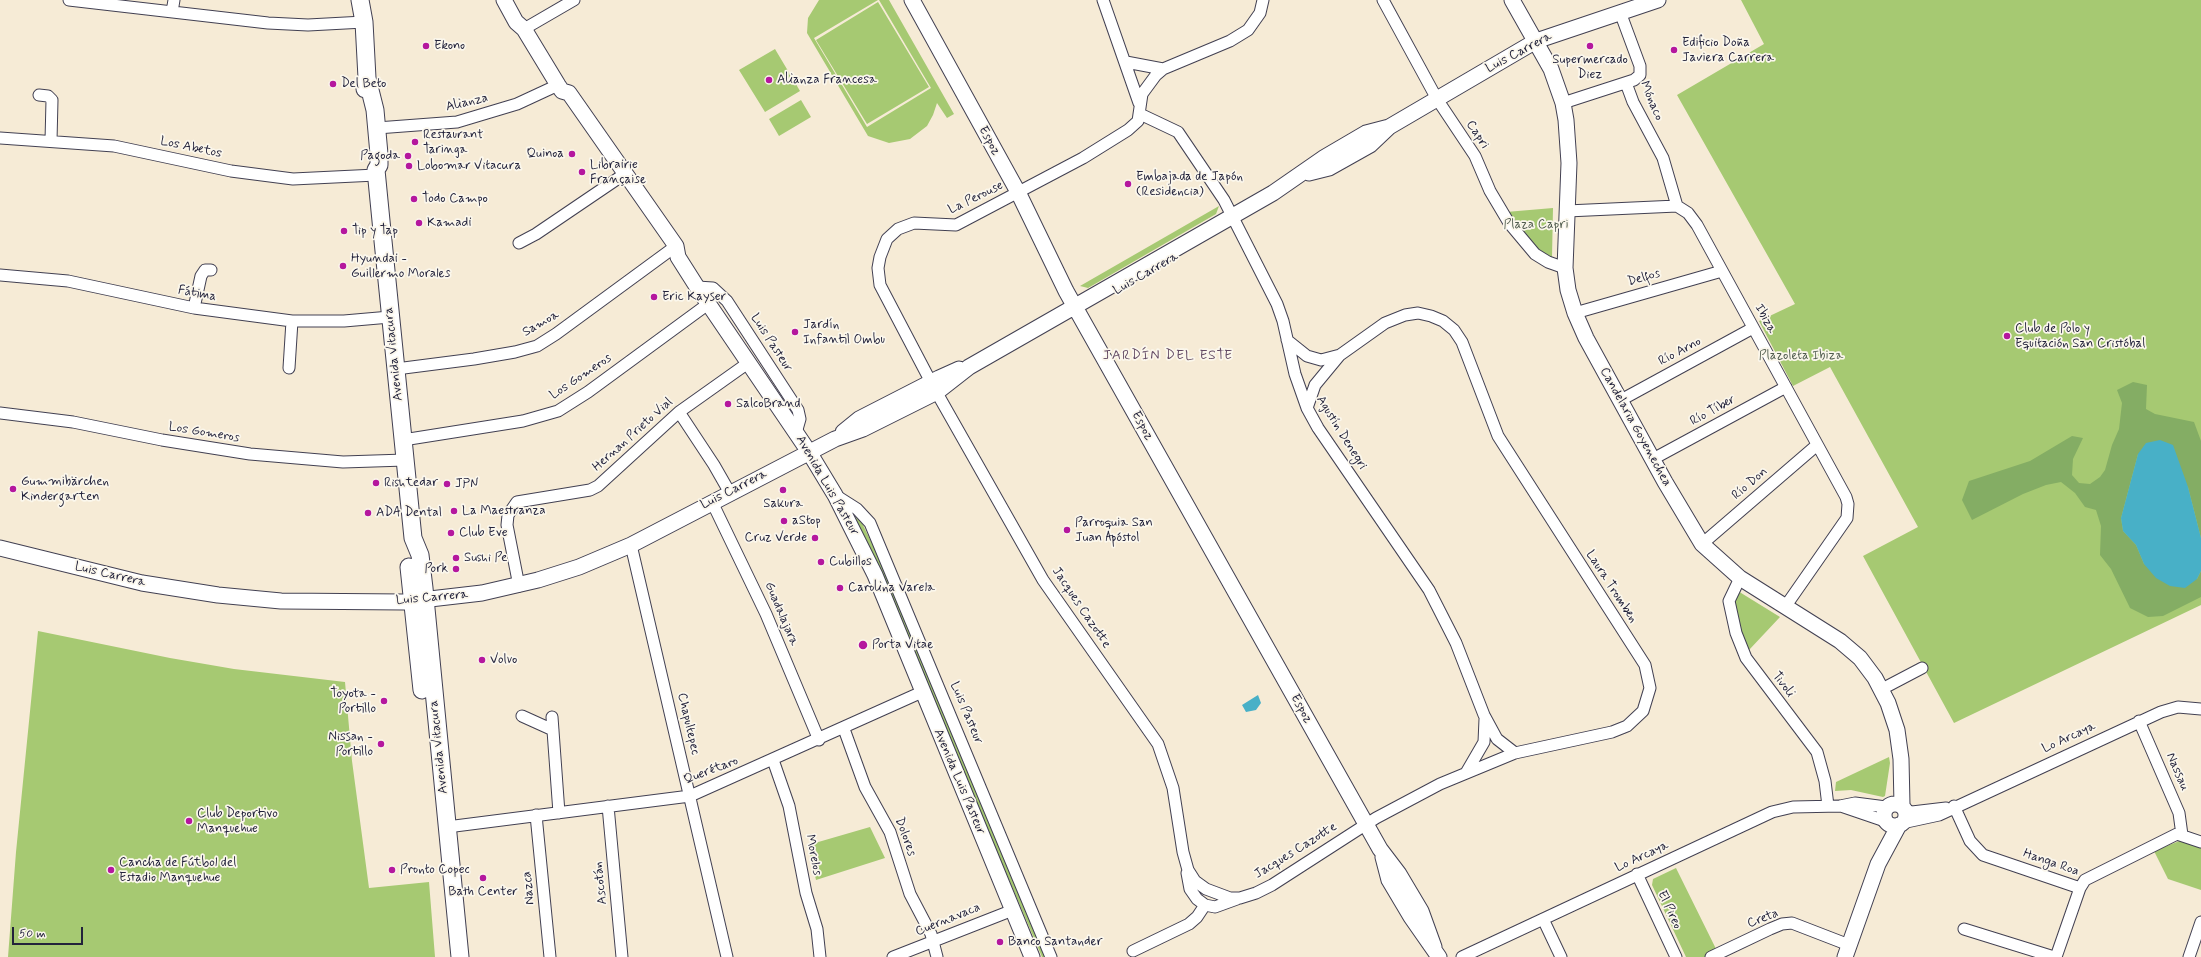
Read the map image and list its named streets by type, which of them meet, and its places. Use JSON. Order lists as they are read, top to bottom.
{
  "streets": {
    "main road": ["Avenida Vitacura"],
    "street": [
      "Luis Carrera",
      "Mónaco",
      "Alianza",
      "Capri",
      "Espoz",
      "Los Abetos",
      "La Perouse",
      "Delfos",
      "Fátima",
      "Ibiza",
      "Samoa",
      "Luis Pasteur",
      "Río Arno",
      "Los Gomeros",
      "Río Tíber",
      "Candelaria Goyenechea",
      "Agustín Denegri",
      "Hernan Prieto Vial",
      "Río Don",
      "Avenida Luis Pasteur",
      "Laura Tromben",
      "Jacques Cazotte",
      "Guadalajara",
      "Tivoli",
      "Chapultepec",
      "Lo Arcaya",
      "Querétaro",
      "Nassau",
      "Dolores",
      "Morelos",
      "Hanga Roa",
      "Ascotán",
      "Nazca",
      "El Pireo",
      "Creta",
      "Cuernavaca"
    ]
  },
  "crossings": [
    ["Luis Carrera", "Mónaco"],
    ["Luis Carrera", "Capri"],
    ["Luis Carrera", "Espoz"],
    ["Luis Carrera", "La Perouse"],
    ["Luis Carrera", "Avenida Vitacura"],
    ["Luis Carrera", "Candelaria Goyenechea"],
    ["Luis Carrera", "Agustín Denegri"],
    ["Luis Carrera", "Hernan Prieto Vial"],
    ["Luis Carrera", "Avenida Luis Pasteur"],
    ["Luis Carrera", "Jacques Cazotte"],
    ["Luis Carrera", "Guadalajara"],
    ["Luis Carrera", "Chapultepec"],
    ["Mónaco", "Ibiza"],
    ["Alianza", "Avenida Vitacura"],
    ["Alianza", "Avenida Luis Pasteur"],
    ["Capri", "Candelaria Goyenechea"],
    ["Espoz", "La Perouse"],
    ["Espoz", "Laura Tromben"],
    ["Espoz", "Jacques Cazotte"],
    ["Los Abetos", "Avenida Vitacura"],
    ["La Perouse", "Agustín Denegri"],
    ["La Perouse", "Jacques Cazotte"],
    ["Delfos", "Ibiza"],
    ["Delfos", "Candelaria Goyenechea"],
    ["Fátima", "Avenida Vitacura"],
    ["Ibiza", "Río Arno"],
    ["Ibiza", "Río Tíber"],
    ["Ibiza", "Candelaria Goyenechea"],
    ["Ibiza", "Río Don"],
    ["Samoa", "Avenida Vitacura"],
    ["Samoa", "Avenida Luis Pasteur"],
    ["Luis Pasteur", "Avenida Luis Pasteur"],
    ["Río Arno", "Candelaria Goyenechea"],
    ["Avenida Vitacura", "Los Gomeros"],
    ["Avenida Vitacura", "Querétaro"],
    ["Los Gomeros", "Avenida Luis Pasteur"],
    ["Río Tíber", "Candelaria Goyenechea"],
    ["Candelaria Goyenechea", "Río Don"],
    ["Candelaria Goyenechea", "Tivoli"],
    ["Candelaria Goyenechea", "Lo Arcaya"],
    ["Agustín Denegri", "Laura Tromben"],
    ["Hernan Prieto Vial", "Avenida Luis Pasteur"],
    ["Avenida Luis Pasteur", "Querétaro"],
    ["Avenida Luis Pasteur", "Cuernavaca"],
    ["Laura Tromben", "Jacques Cazotte"],
    ["Guadalajara", "Querétaro"],
    ["Tivoli", "Lo Arcaya"],
    ["Chapultepec", "Querétaro"],
    ["Lo Arcaya", "Nassau"],
    ["Lo Arcaya", "Hanga Roa"],
    ["Lo Arcaya", "El Pireo"],
    ["Querétaro", "Dolores"],
    ["Querétaro", "Morelos"],
    ["Querétaro", "Ascotán"],
    ["Querétaro", "Nazca"],
    ["Nassau", "Hanga Roa"],
    ["Dolores", "Cuernavaca"]
  ],
  "districts": ["JARDÍN DEL ESTE"],
  "parks": ["Plaza Capri", "Plazoleta Ibiza"],
  "places": [
    "Ekono",
    "Supermercado Diez",
    "Edificio Doña Javiera Carrera",
    "Alianza Francesa",
    "Del Beto",
    "Restaurant Taringa",
    "Quinoa",
    "Pagoda",
    "Lobomar Vitacura",
    "Librairie Française",
    "Embajada de Japón (Residencia)",
    "Todo Campo",
    "Kamadi",
    "Tip y Tap",
    "Hyundai - Guillermo Morales",
    "Eric Kayser",
    "Jardín Infantil Ombu",
    "Club de Polo y Equitación San Cristóbal",
    "SalcoBrand",
    "Rishtedar",
    "JPN",
    "Gummibärchen Kindergarten",
    "Sakura",
    "La Maestranza",
    "ADA Dental",
    "aStop",
    "Parroquia San Juan Apóstol",
    "Club Eve",
    "Cruz Verde",
    "Sushi Pe",
    "Cubillos",
    "Pork",
    "Carolina Varela",
    "Porta Vitae",
    "Volvo",
    "Toyota - Portillo",
    "Nissan - Portillo",
    "Club Deportivo Manquehue",
    "Cancha de Fútbol del Estadio Manquehue",
    "Pronto Copec",
    "Bath Center",
    "Banco Santander"
  ],
  "scale_bar": "50 m"
}
